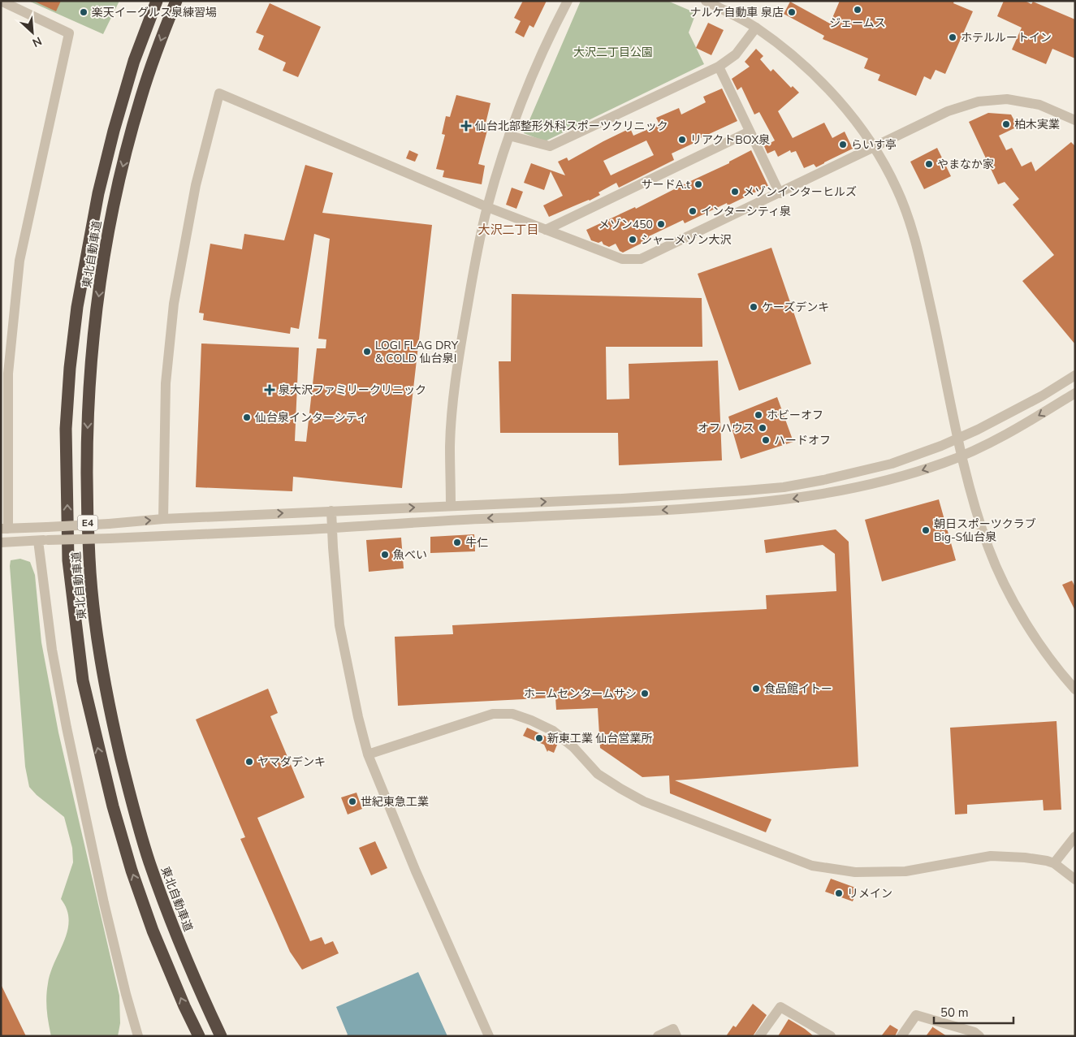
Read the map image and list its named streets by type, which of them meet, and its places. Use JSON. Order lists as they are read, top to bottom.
{
  "streets": {
    "highway": ["東北自動車道", "E4"]
  },
  "districts": ["大沢二丁目"],
  "parks": ["大沢二丁目公園"],
  "places": {
    "other": [
      "ジェームス",
      "楽天イーグルス泉練習場",
      "ナルケ自動車 泉店",
      "ホテルルートイン",
      "柏木実業",
      "リアクトBOX泉",
      "らいす亭",
      "やまなか家",
      "サードA.t",
      "メゾンインターヒルズ",
      "インターシティ泉",
      "メゾン450",
      "シャーメゾン大沢",
      "ケーズデンキ",
      "LOGI FLAG DRY & COLD 仙台泉I",
      "ホビーオフ",
      "仙台泉インターシティ",
      "オフハウス",
      "ハードオフ",
      "朝日スポーツクラブ Big-S仙台泉",
      "牛仁",
      "魚べい",
      "食品館イトー",
      "ホームセンタームサシ",
      "新東工業 仙台営業所",
      "ヤマダデンキ",
      "世紀東急工業",
      "リメイン"
    ],
    "health": ["仙台北部整形外科スポーツクリニック", "泉大沢ファミリークリニック"]
  },
  "scale_bar": "50 m",
  "north": "bottom right"
}
